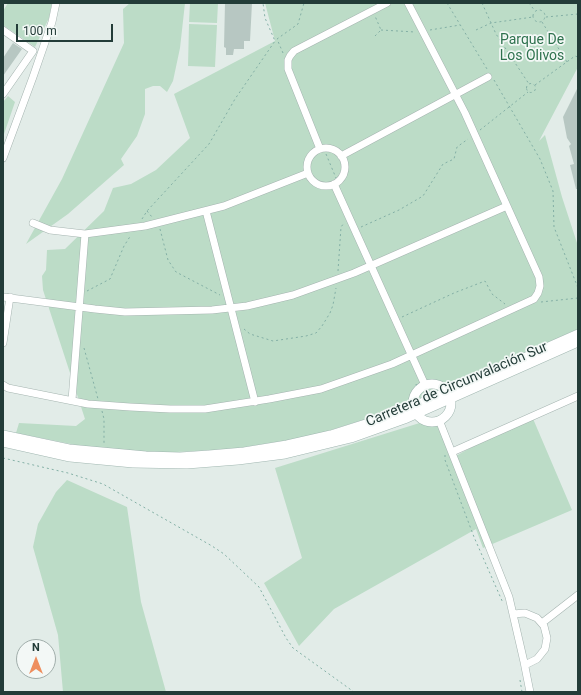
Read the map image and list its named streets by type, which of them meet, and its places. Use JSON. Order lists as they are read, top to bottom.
{
  "streets": {
    "street": ["Carretera de Circunvalación Sur"]
  },
  "parks": ["Parque De Los Olivos"],
  "scale_bar": "100 m",
  "north": "top"
}
